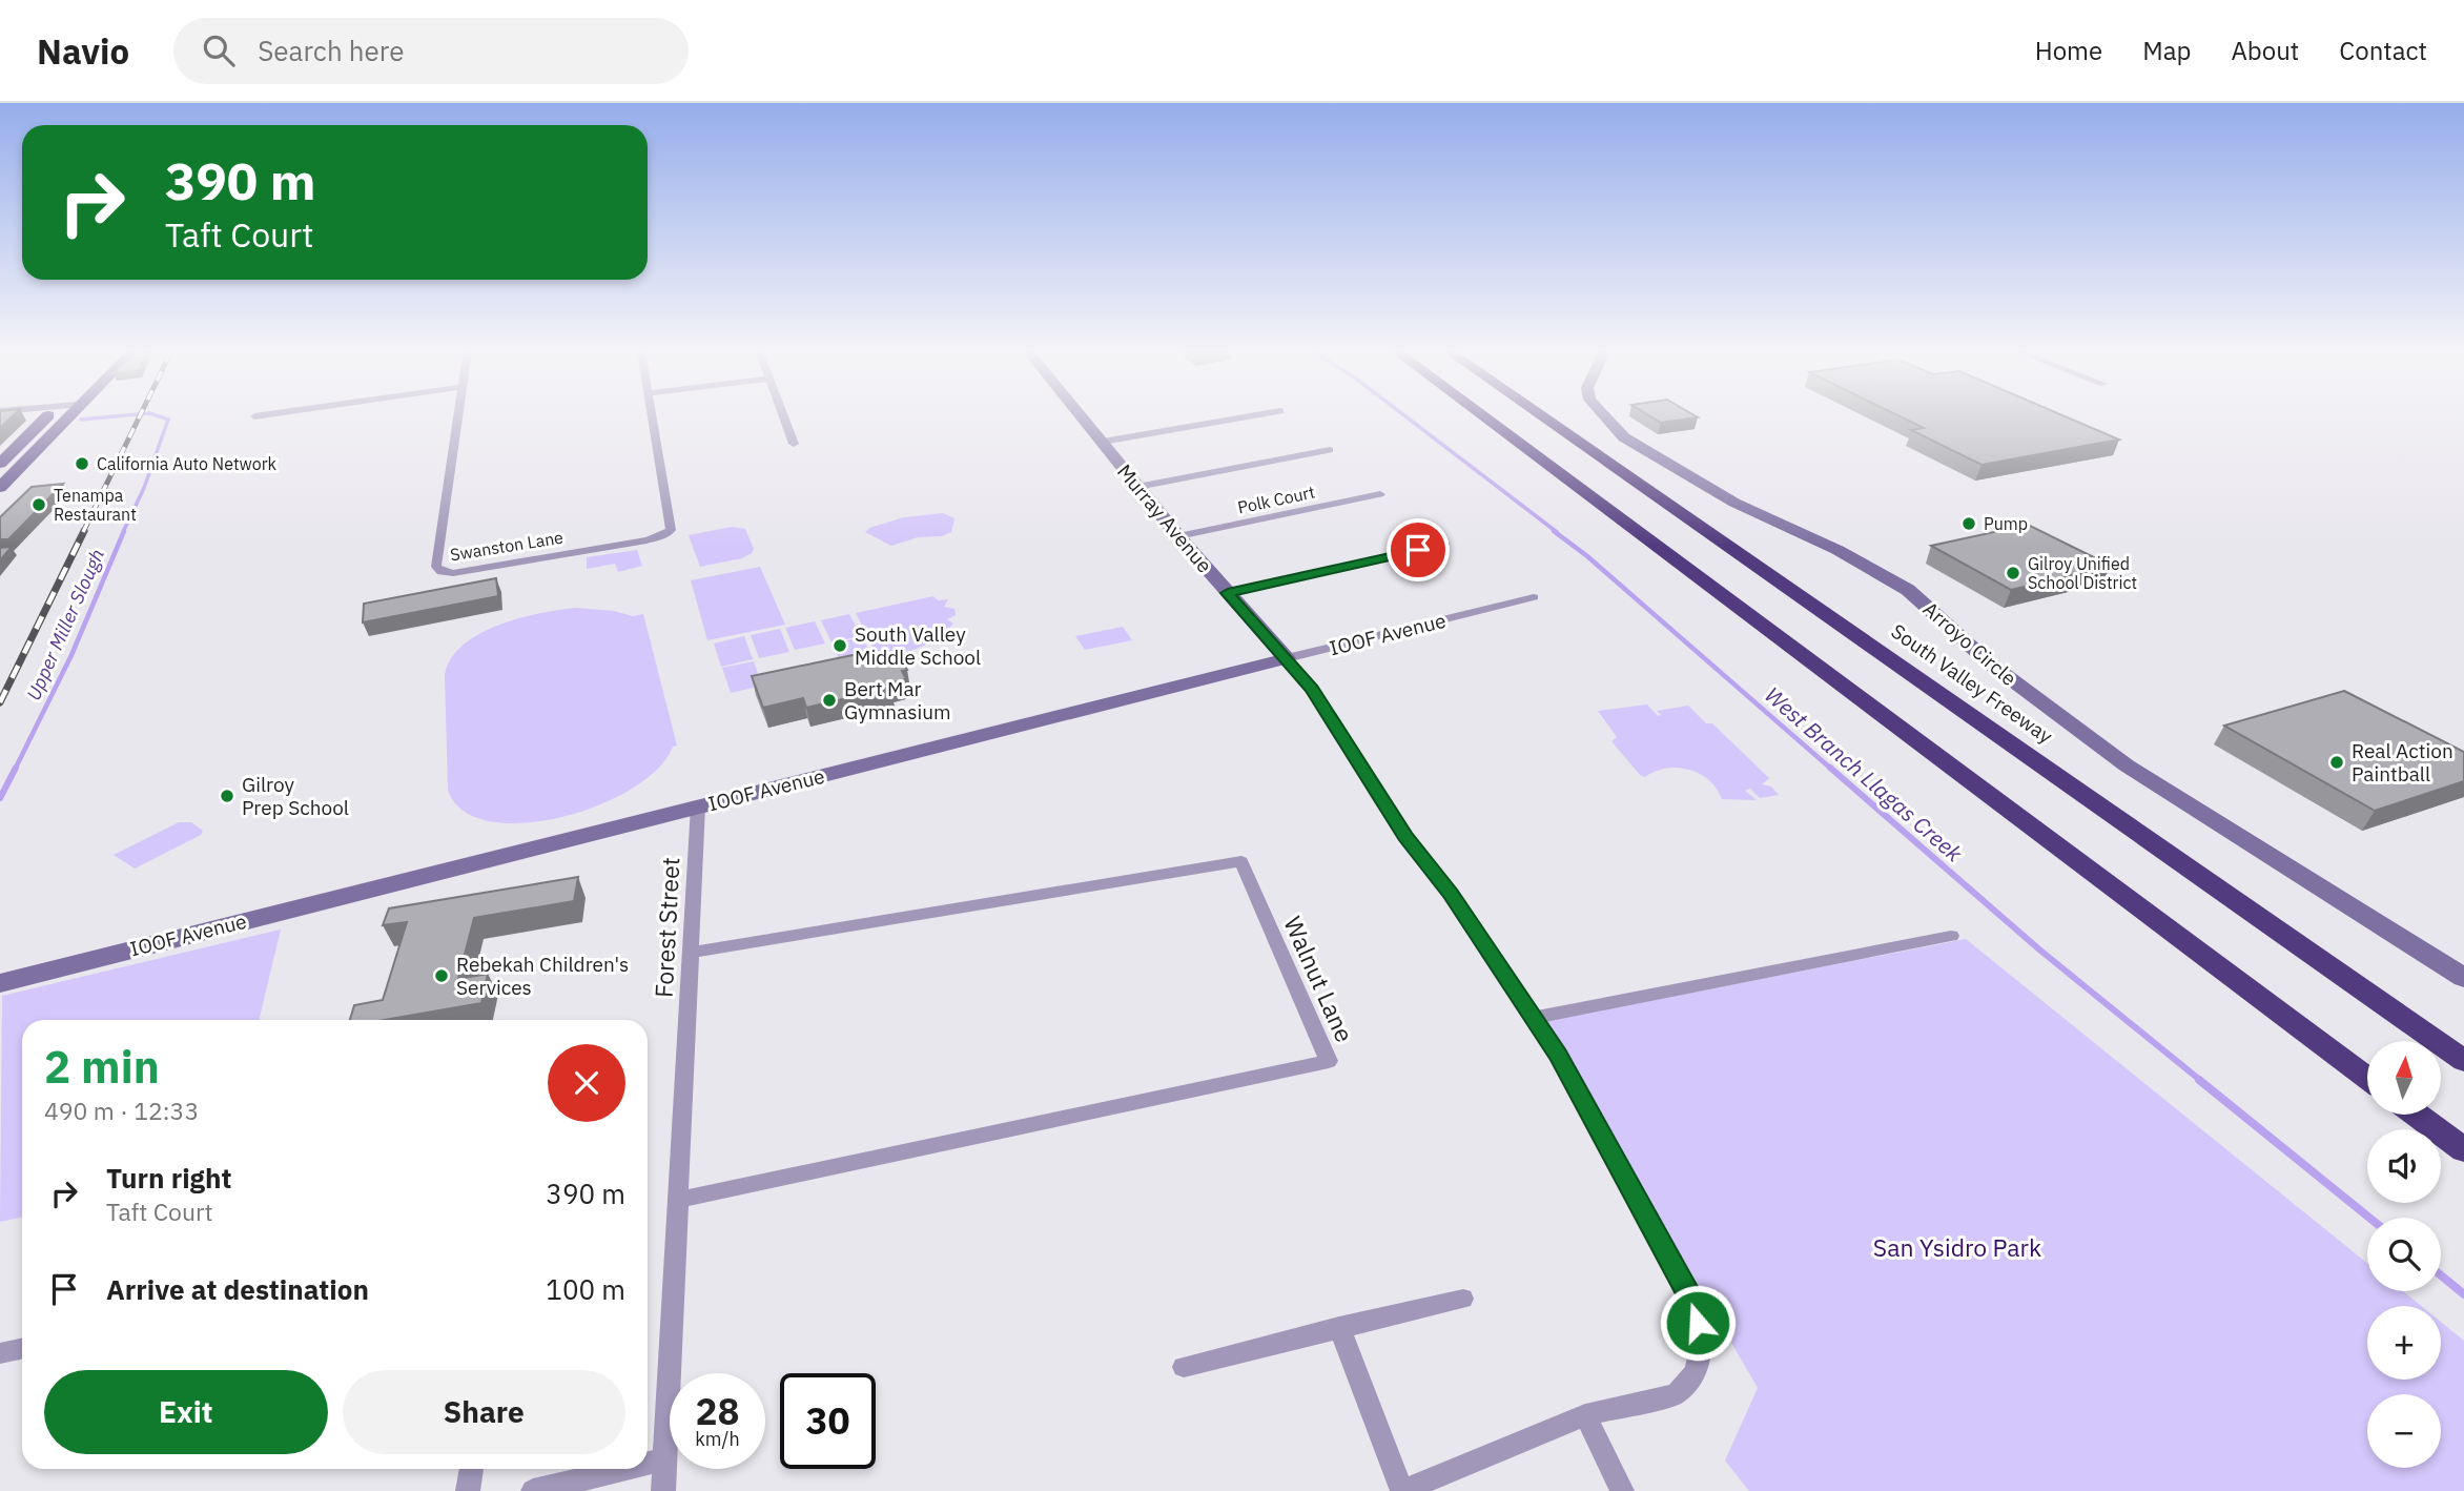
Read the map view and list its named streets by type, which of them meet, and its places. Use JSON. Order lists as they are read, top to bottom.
{
  "streets": {
    "highway": ["South Valley Freeway"],
    "street": [
      "Polk Court",
      "Murray Avenue",
      "Swanston Lane",
      "IOOF Avenue",
      "Arroyo Circle",
      "Forest Street",
      "Walnut Lane"
    ]
  },
  "crossings": [
    ["Polk Court", "Murray Avenue"],
    ["Murray Avenue", "IOOF Avenue"],
    ["IOOF Avenue", "Forest Street"],
    ["Forest Street", "Walnut Lane"]
  ],
  "water": ["Upper Miller Slough", "West Branch Llagas Creek"],
  "parks": ["San Ysidro Park"],
  "places": [
    "California Auto Network",
    "Tenampa Restaurant",
    "Pump",
    "Gilroy Unified School District",
    "South Valley Middle School",
    "Bert Mar Gymnasium",
    "Real Action Paintball",
    "Gilroy Prep School",
    "Rebekah Children's Services"
  ],
  "north": "top",
  "page": {
    "header": "Navio",
    "search": "Search here",
    "nav": [
      "Home",
      "Map",
      "About",
      "Contact"
    ],
    "turn": ["390 m", "Taft Court"],
    "heading": ["2 min", "490 m · 12:33"],
    "map_buttons": ["+", "−"],
    "list": [
      {
        "name": "Turn right",
        "note": "Taft Court",
        "value": "390 m"
      },
      {
        "name": "Arrive at destination",
        "value": "100 m"
      }
    ],
    "buttons": ["Exit", "Share"],
    "speed": "28 km/h",
    "limit": "30"
  }
}
